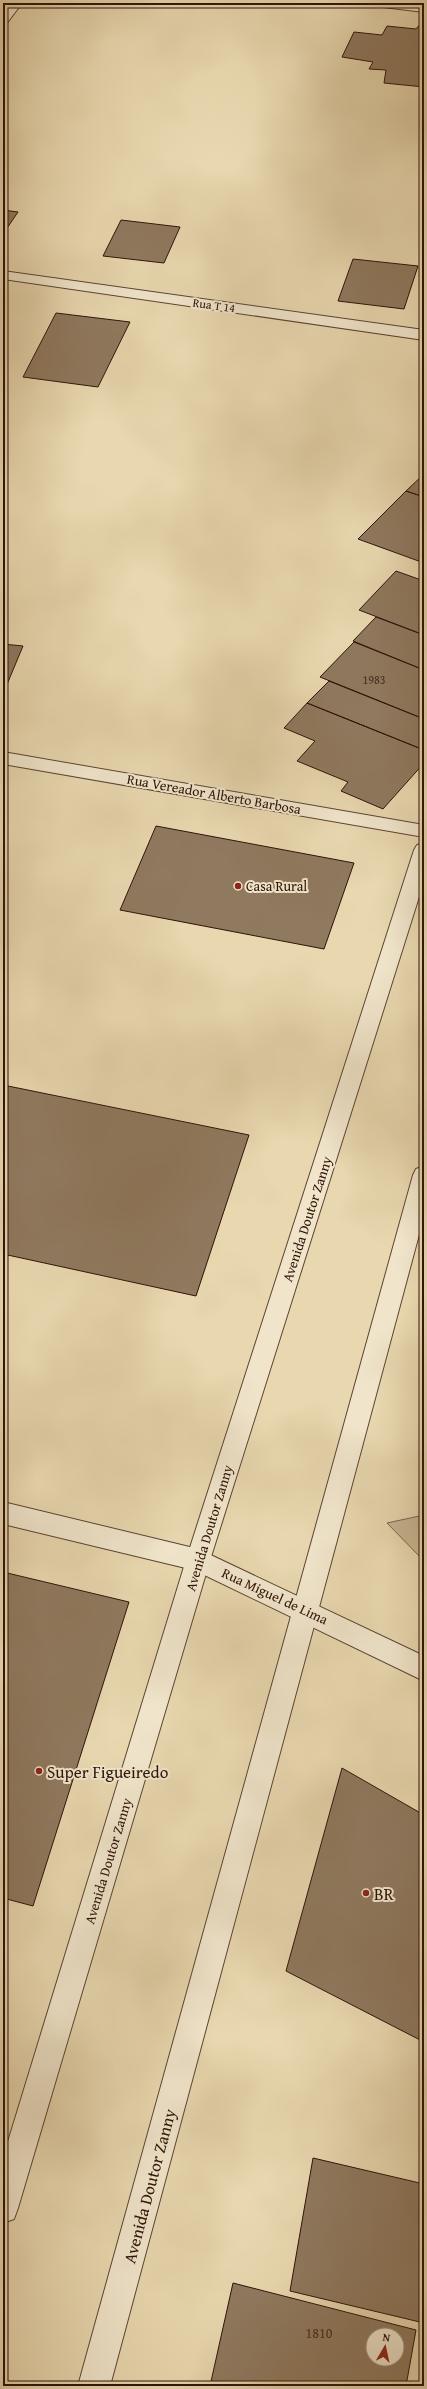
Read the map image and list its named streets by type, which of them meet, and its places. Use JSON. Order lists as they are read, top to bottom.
{
  "streets": {
    "street": [
      "Rua T 14",
      "Rua Vereador Alberto Barbosa",
      "Avenida Doutor Zanny",
      "Rua Miguel de Lima"
    ]
  },
  "crossings": [
    ["Avenida Doutor Zanny", "Rua Miguel de Lima"]
  ],
  "places": ["Casa Rural", "Super Figueiredo", "BR"],
  "house_numbers": ["1983", "1810"],
  "north": "top"
}
